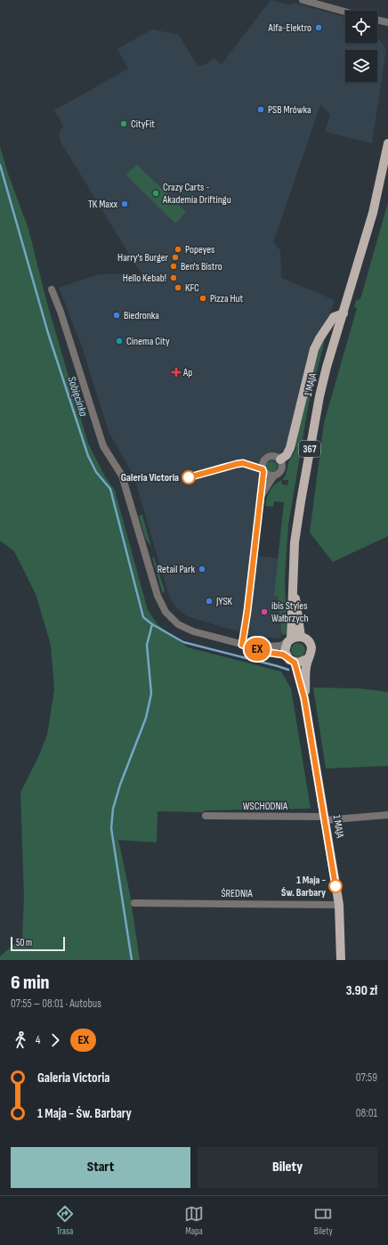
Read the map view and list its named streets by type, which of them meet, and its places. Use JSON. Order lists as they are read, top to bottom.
{
  "streets": {
    "main road": ["1 MAJA", "367"],
    "street": ["WSCHODNIA", "ŚREDNIA"]
  },
  "crossings": [
    ["1 MAJA", "367"],
    ["1 MAJA", "WSCHODNIA"],
    ["1 MAJA", "ŚREDNIA"]
  ],
  "water": ["Sobięcinka"],
  "places": {
    "other": [
      "Alfa-Elektro",
      "PSB Mrówka",
      "CityFit",
      "Crazy Carts - Akademia Driftingu",
      "TK Maxx",
      "Popeyes",
      "Harry's Burger",
      "Ben's Bistro",
      "Hello Kebab!",
      "KFC",
      "Pizza Hut",
      "Biedronka",
      "Cinema City",
      "Galeria Victoria",
      "Retail Park",
      "JYSK",
      "ibis Styles Wałbrzych",
      "1 Maja - Św. Barbary"
    ],
    "health": ["Ap"]
  },
  "lines": ["bus line EX"],
  "scale_bar": "50 m",
  "page": {
    "on_map": "EX",
    "scale": "50 m",
    "heading": ["6 min", "07:55 – 08:01 · Autobus", "3.90 zł"],
    "legs": ["4", "EX"],
    "list": [
      {
        "name": "Galeria Victoria",
        "value": "07:59"
      },
      {
        "name": "1 Maja - Św. Barbary",
        "value": "08:01"
      }
    ],
    "buttons": ["Start", "Bilety"],
    "tabs": ["Trasa", "Mapa", "Bilety"]
  }
}
